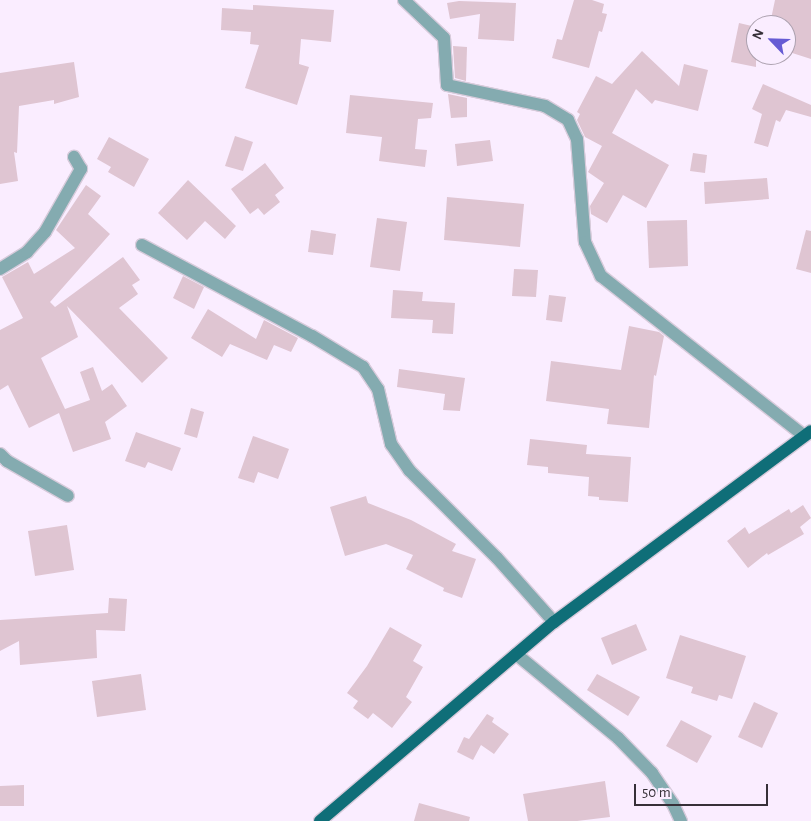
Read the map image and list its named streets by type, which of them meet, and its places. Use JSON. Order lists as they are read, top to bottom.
{
  "scale_bar": "50 m",
  "north": "top left"
}
